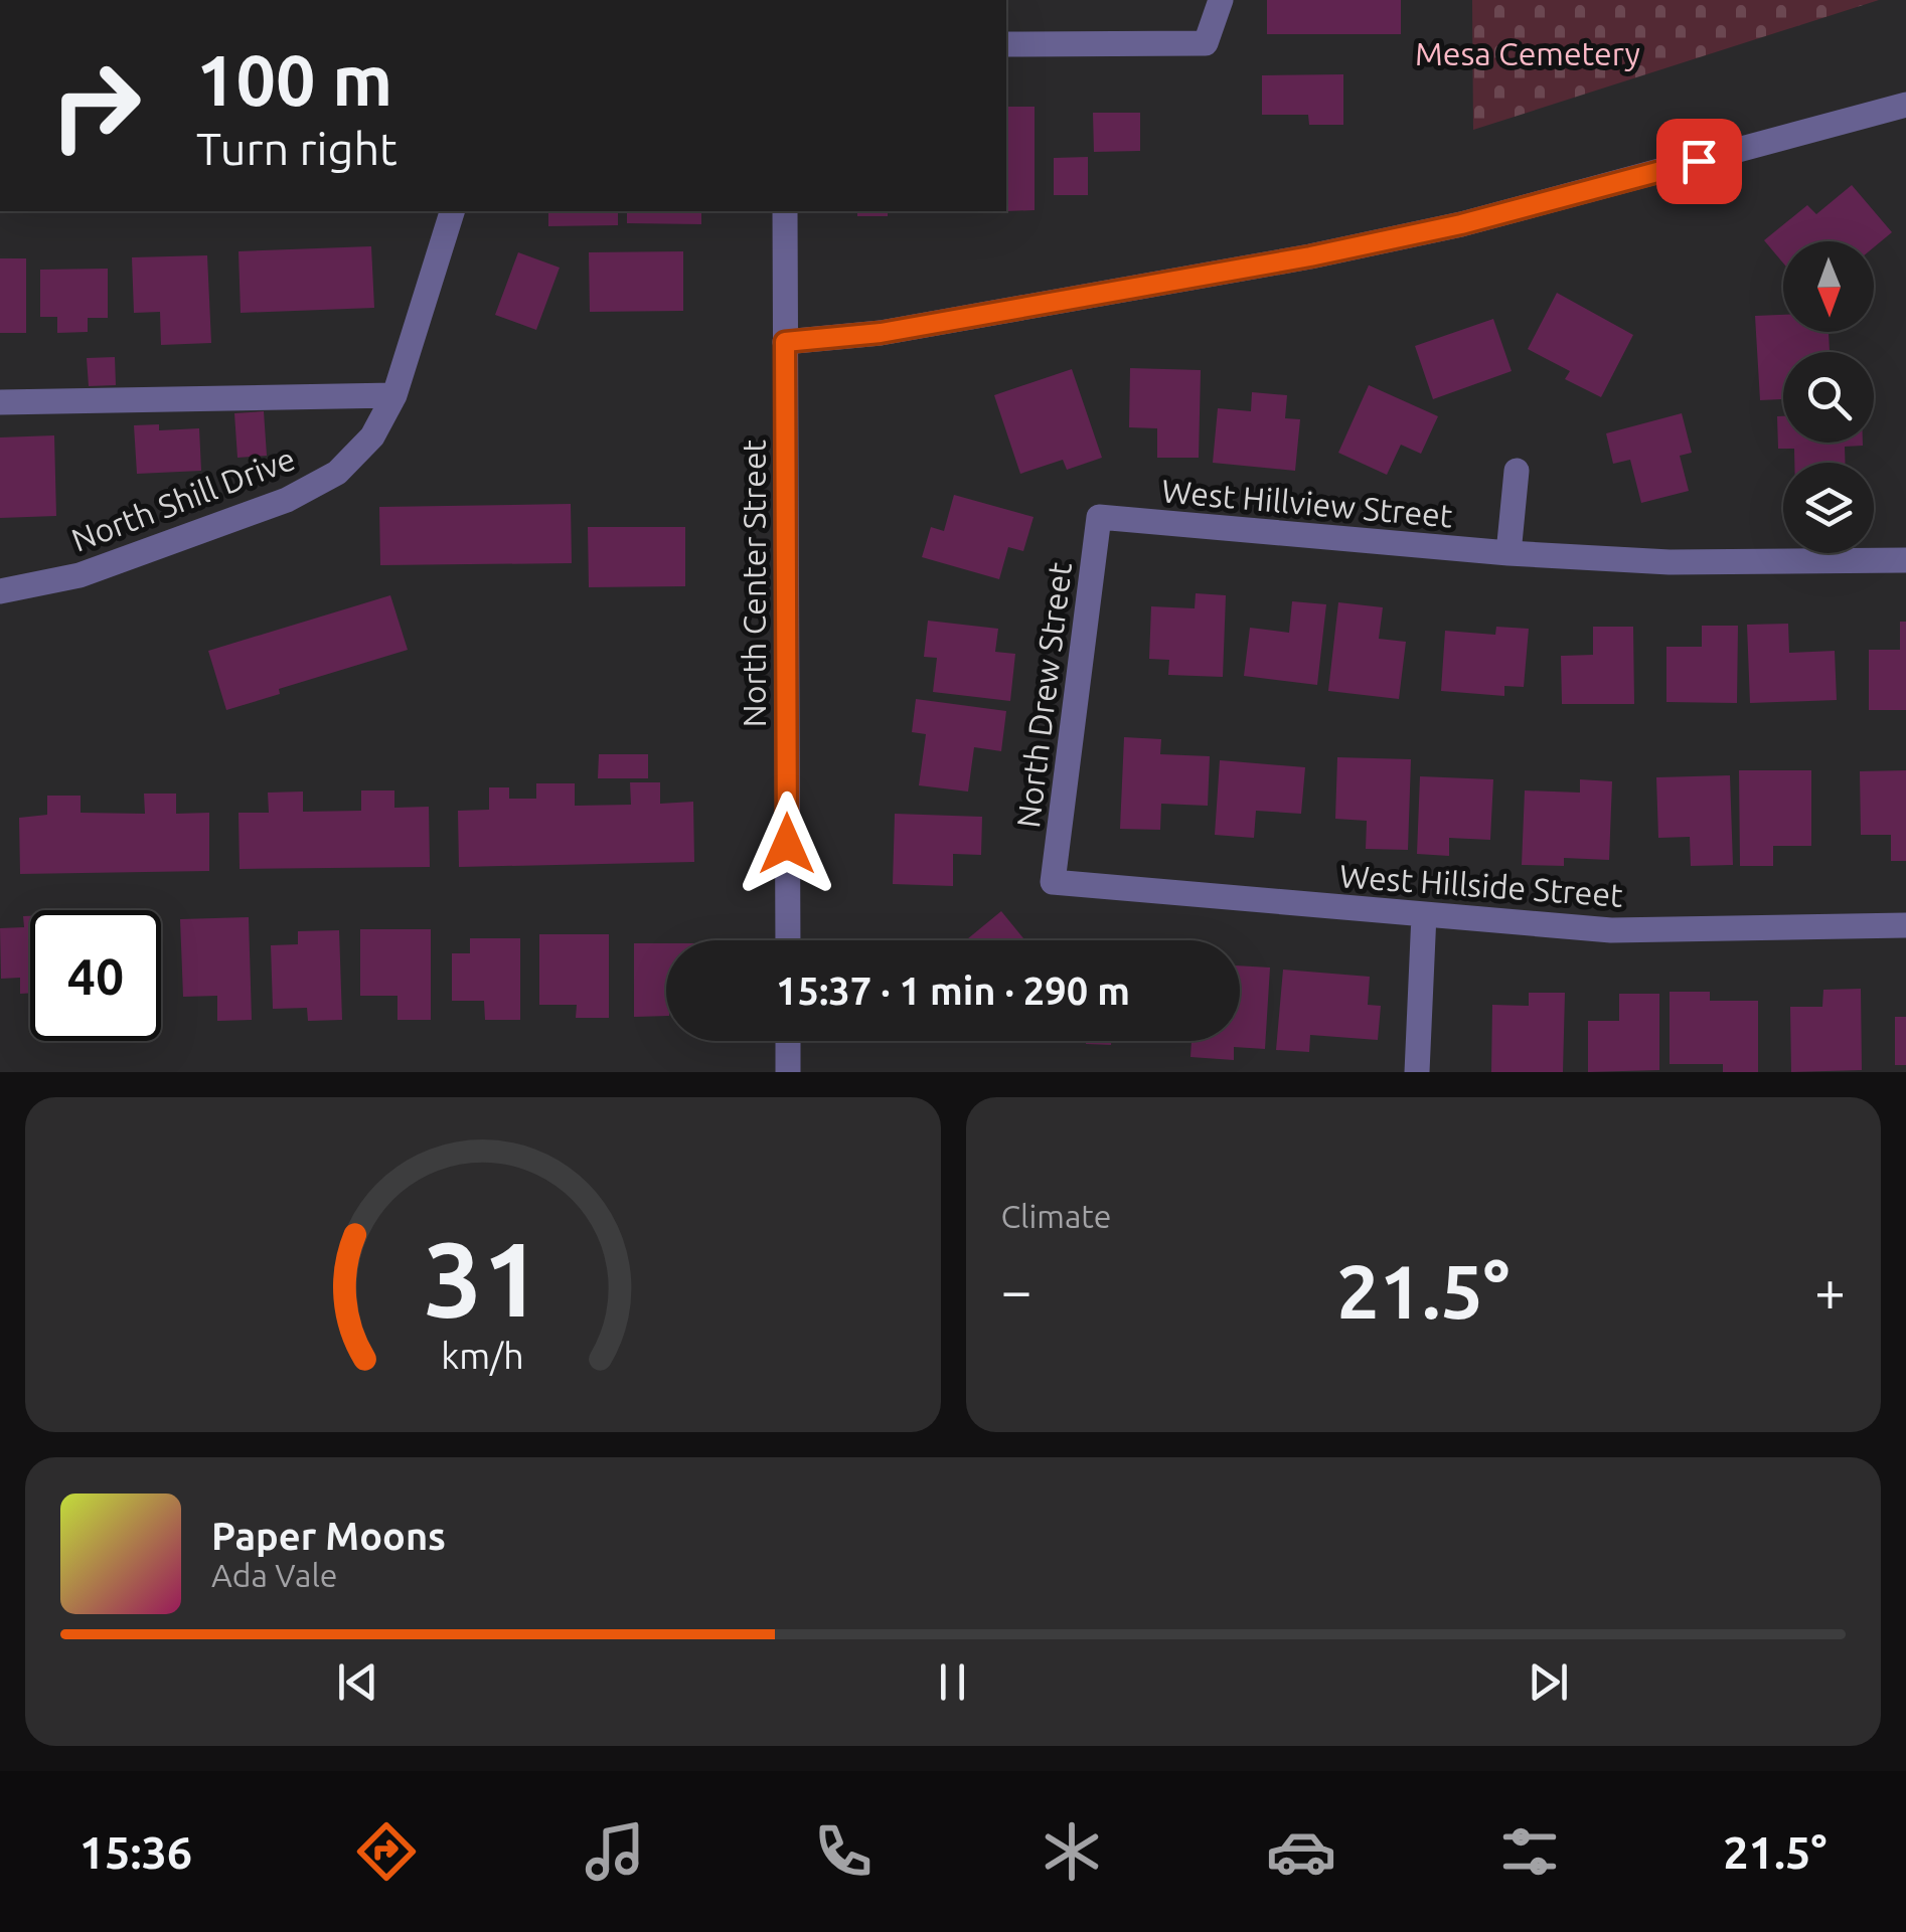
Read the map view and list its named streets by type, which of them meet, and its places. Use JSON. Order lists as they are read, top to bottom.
{
  "streets": {
    "street": [
      "North Shill Drive",
      "West Hillview Street",
      "North Center Street",
      "North Drew Street",
      "West Hillside Street"
    ]
  },
  "crossings": [
    ["West Hillview Street", "North Drew Street"],
    ["North Drew Street", "West Hillside Street"]
  ],
  "parks": ["Mesa Cemetery"],
  "north": "bottom",
  "page": {
    "turn": ["100 m", "Turn right"],
    "limit": "40",
    "trip": "15:37 · 1 min · 290 m",
    "tile": "Climate",
    "heat": ["−", "21.5°", "+"],
    "song": ["Paper Moons", "Ada Vale"],
    "tabs": ["15:36", "21.5°"],
    "gauge": ["31", "km/h"]
  }
}
